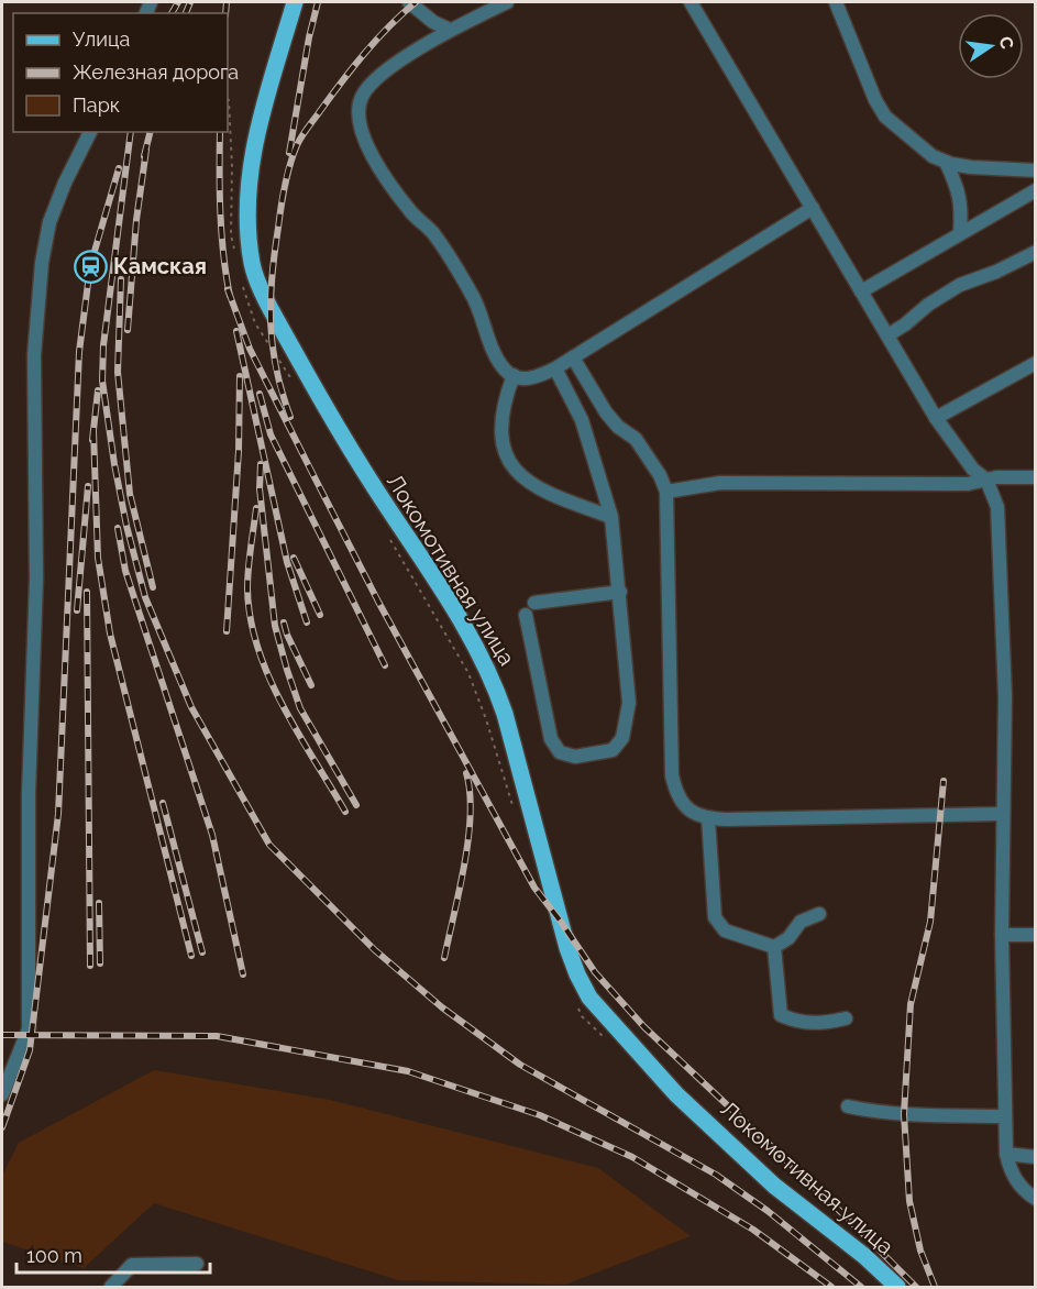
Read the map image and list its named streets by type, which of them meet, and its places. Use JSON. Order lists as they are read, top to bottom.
{
  "streets": {
    "main road": ["Локомотивная улица"]
  },
  "places": {
    "station": ["Камская"]
  },
  "legend": ["Улица", "Железная дорога", "Парк"],
  "scale_bar": "100 m",
  "north": "right"
}
